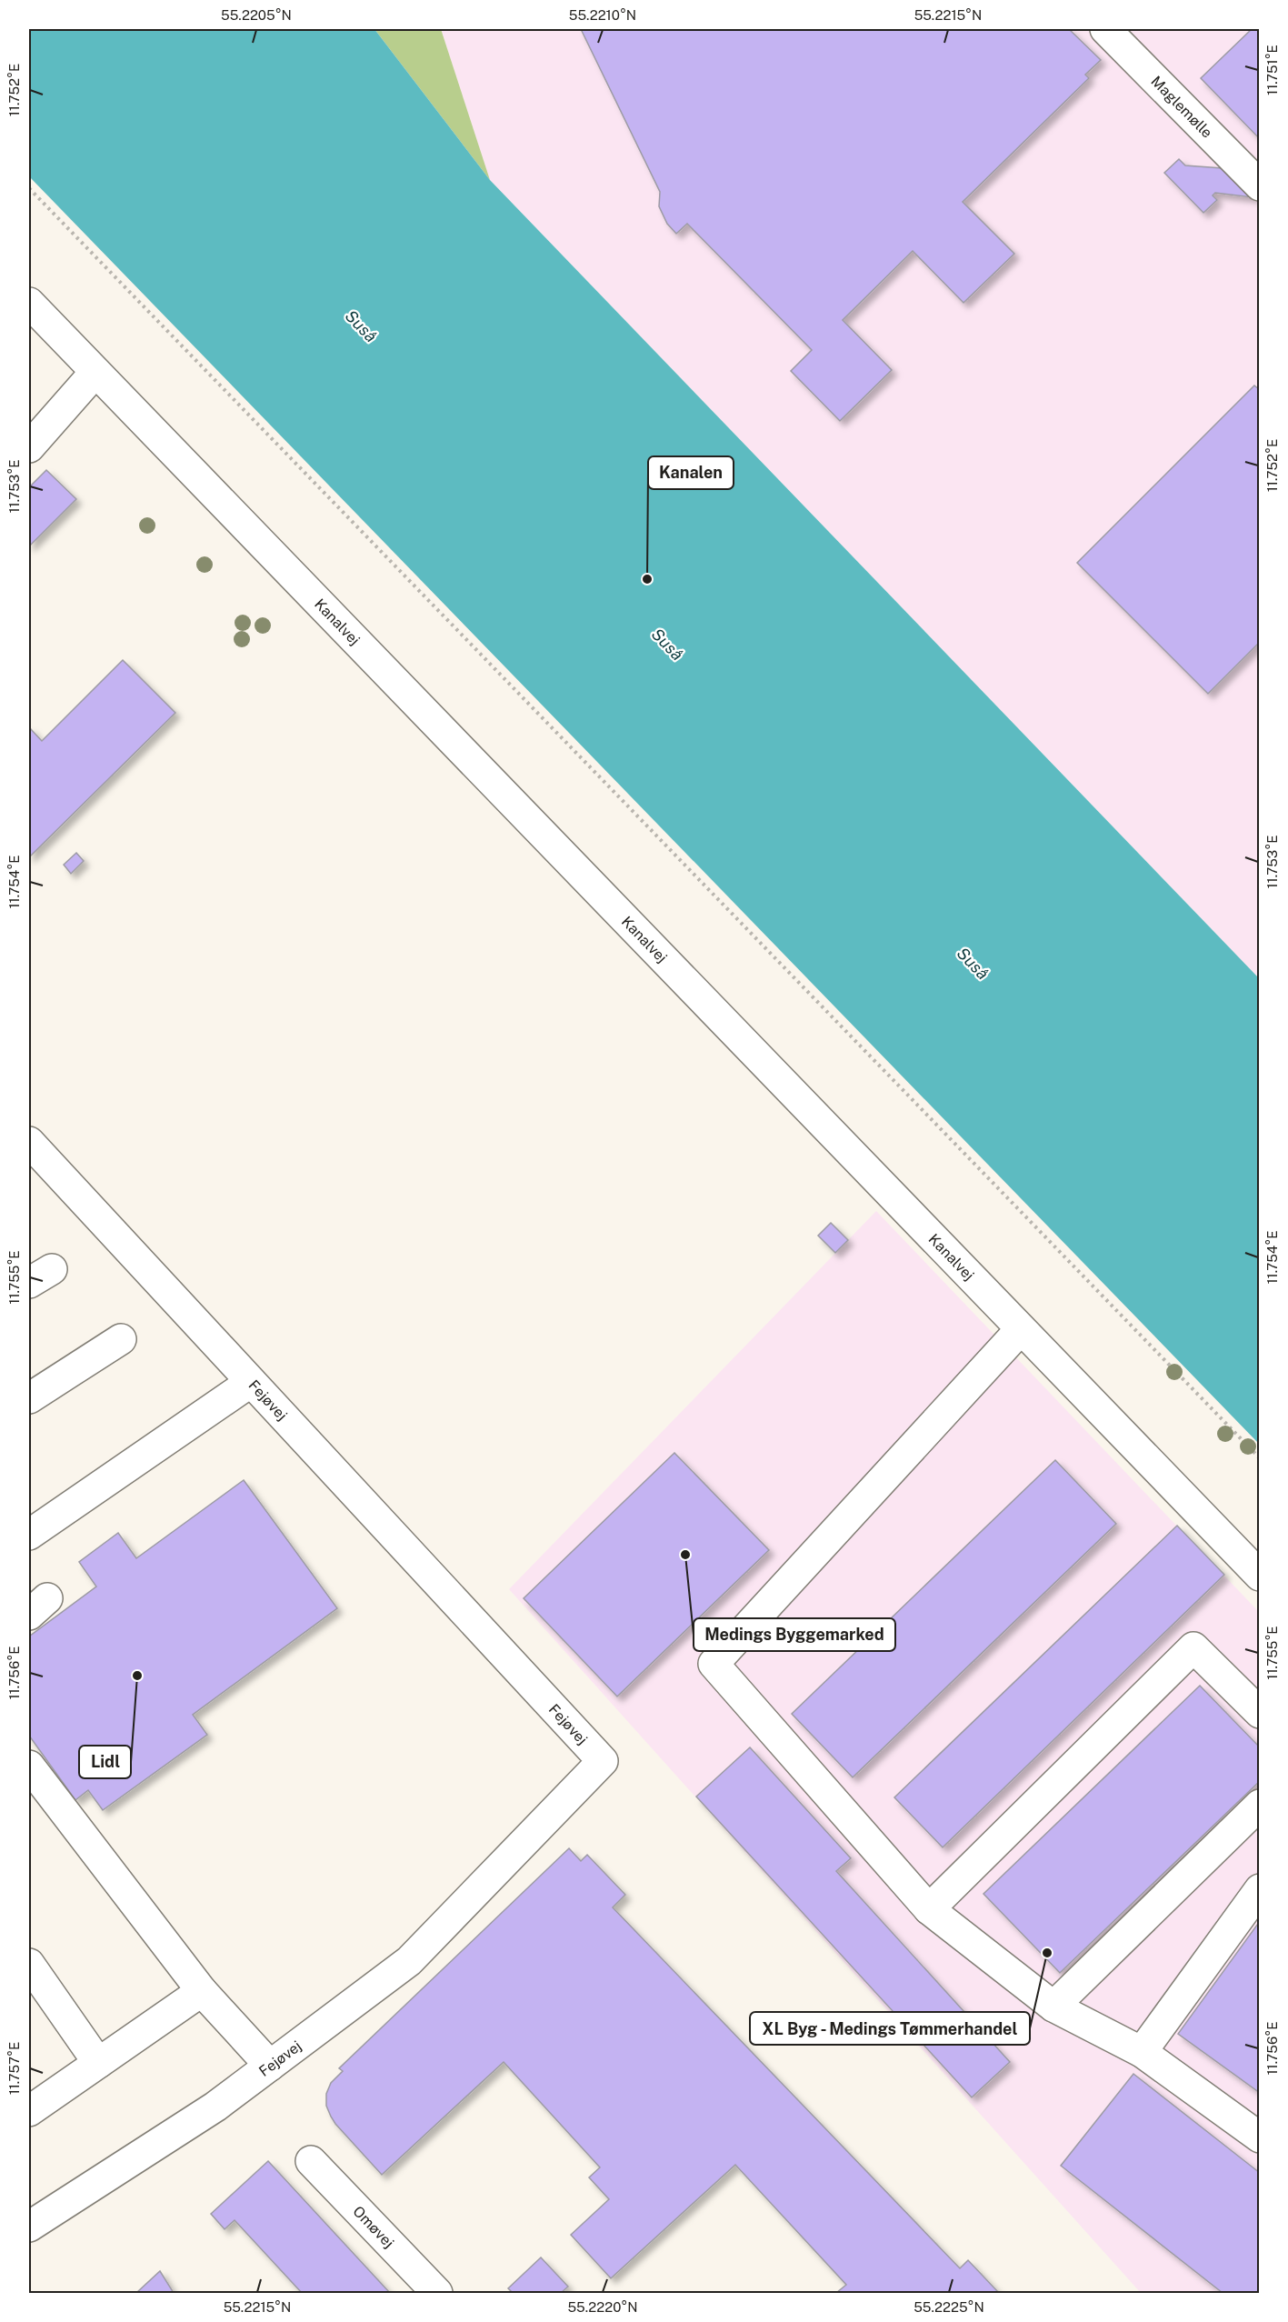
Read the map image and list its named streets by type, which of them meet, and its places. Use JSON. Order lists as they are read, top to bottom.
{
  "streets": {
    "street": [
      "Maglemølle",
      "Kanalvej",
      "Fejøvej",
      "Omøvej"
    ]
  },
  "water": ["Suså"],
  "places": [
    "Kanalen",
    "Medings Byggemarked",
    "Lidl",
    "XL Byg - Medings Tømmerhandel"
  ],
  "coordinates": [
    "55.2205°N",
    "55.2210°N",
    "55.2215°N",
    "11.751°E",
    "11.752°E",
    "11.753°E",
    "11.754°E",
    "11.755°E",
    "11.756°E",
    "11.757°E",
    "55.2220°N",
    "55.2225°N"
  ]
}
